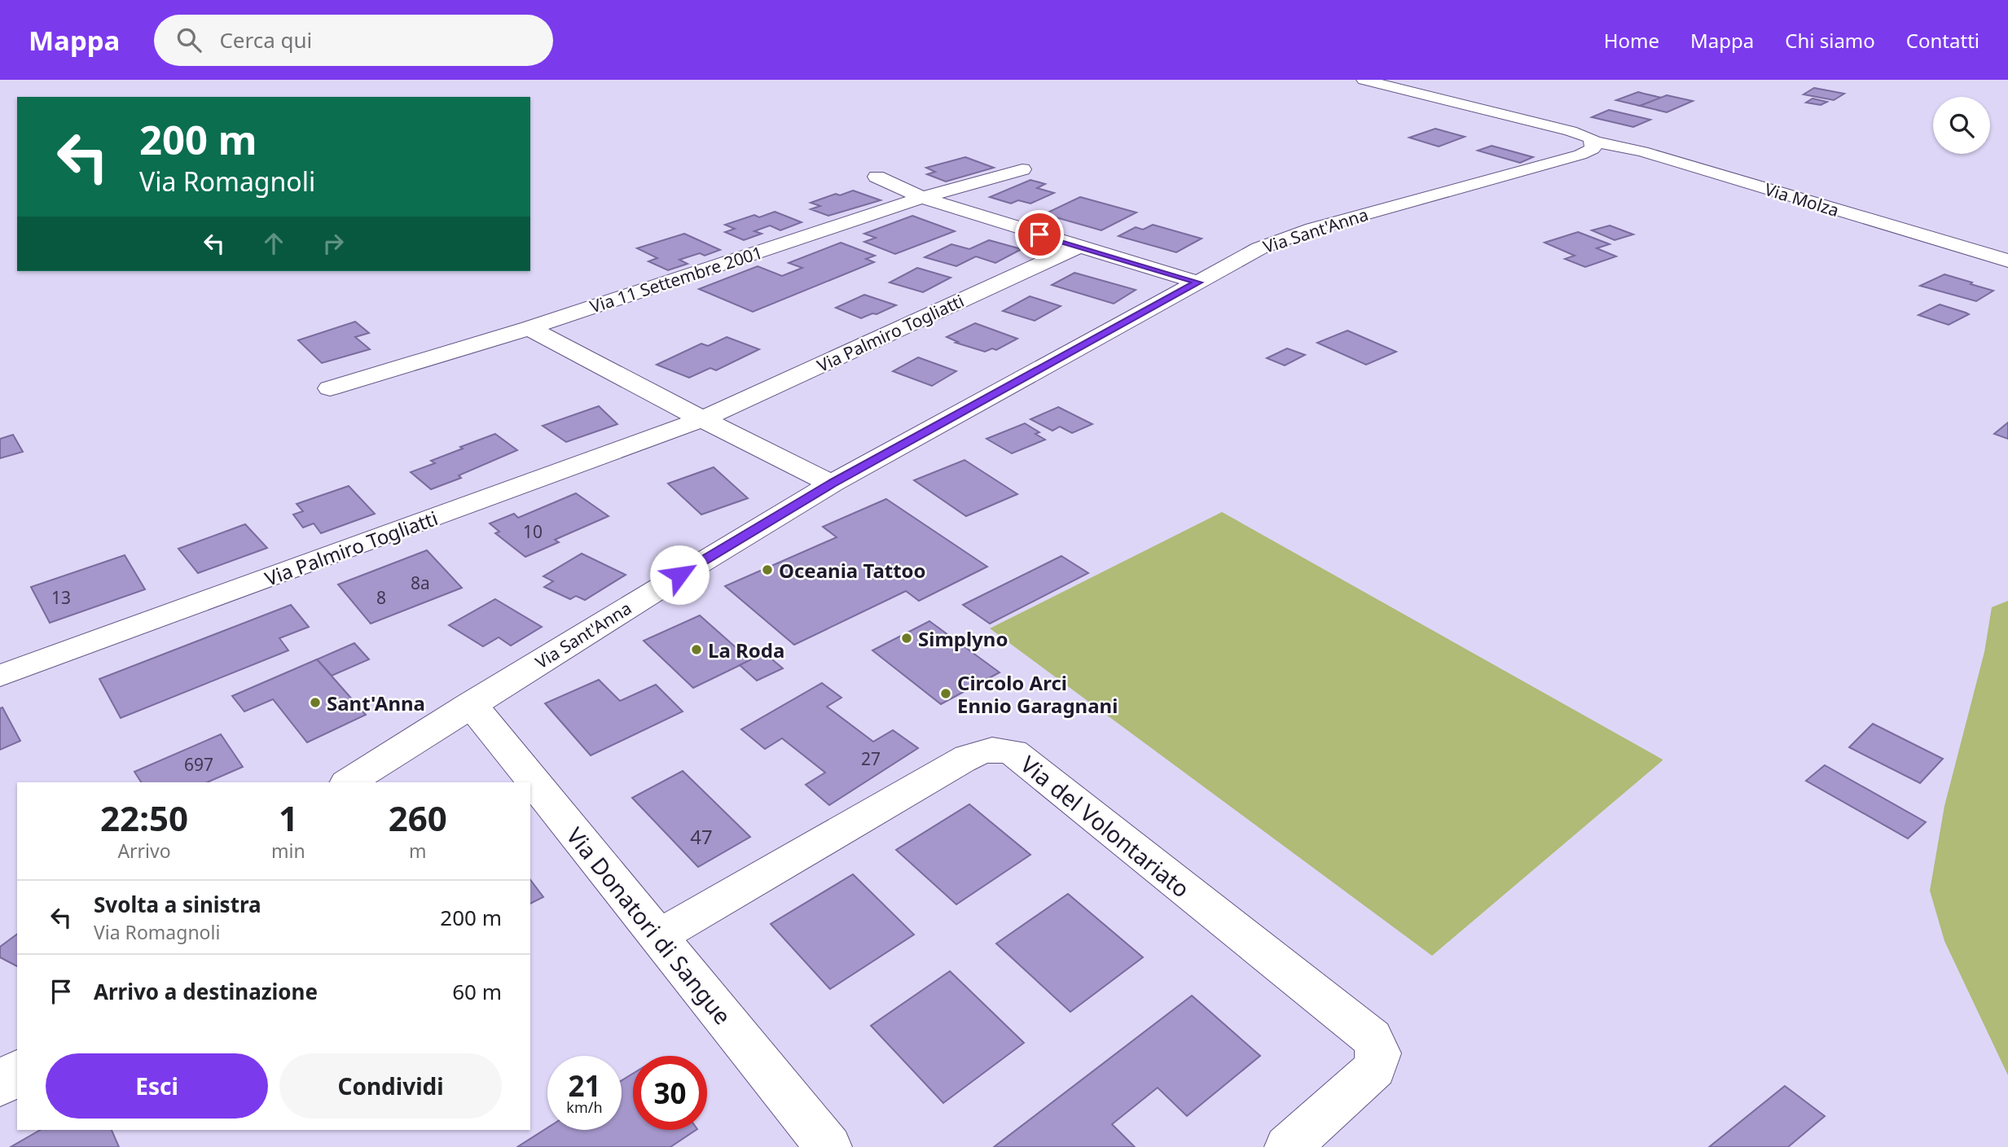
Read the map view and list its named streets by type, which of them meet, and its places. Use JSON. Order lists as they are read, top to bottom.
{
  "streets": {
    "street": [
      "Via Molza",
      "Via Sant'Anna",
      "Via 11 Settembre 2001",
      "Via Palmiro Togliatti",
      "Via del Volontariato",
      "Via Donatori di Sangue"
    ]
  },
  "crossings": [
    ["Via Molza", "Via Sant'Anna"],
    ["Via Sant'Anna", "Via Donatori di Sangue"],
    ["Via del Volontariato", "Via Donatori di Sangue"]
  ],
  "places": [
    "Oceania Tattoo",
    "Simplyno",
    "La Roda",
    "Circolo Arci Ennio Garagnani",
    "Sant'Anna"
  ],
  "house_numbers": [
    "10",
    "8a",
    "13",
    "8",
    "27",
    "697",
    "47"
  ],
  "page": {
    "header": "Mappa",
    "search": "Cerca qui",
    "nav": [
      "Home",
      "Mappa",
      "Chi siamo",
      "Contatti"
    ],
    "turn": ["200 m", "Via Romagnoli"],
    "eta": [
      "22:50",
      "Arrivo",
      "1",
      "min",
      "260",
      "m"
    ],
    "list": [
      {
        "name": "Svolta a sinistra",
        "note": "Via Romagnoli",
        "value": "200 m"
      },
      {
        "name": "Arrivo a destinazione",
        "value": "60 m"
      }
    ],
    "buttons": ["Esci", "Condividi"],
    "speed": "21 km/h",
    "limit": "30"
  }
}
